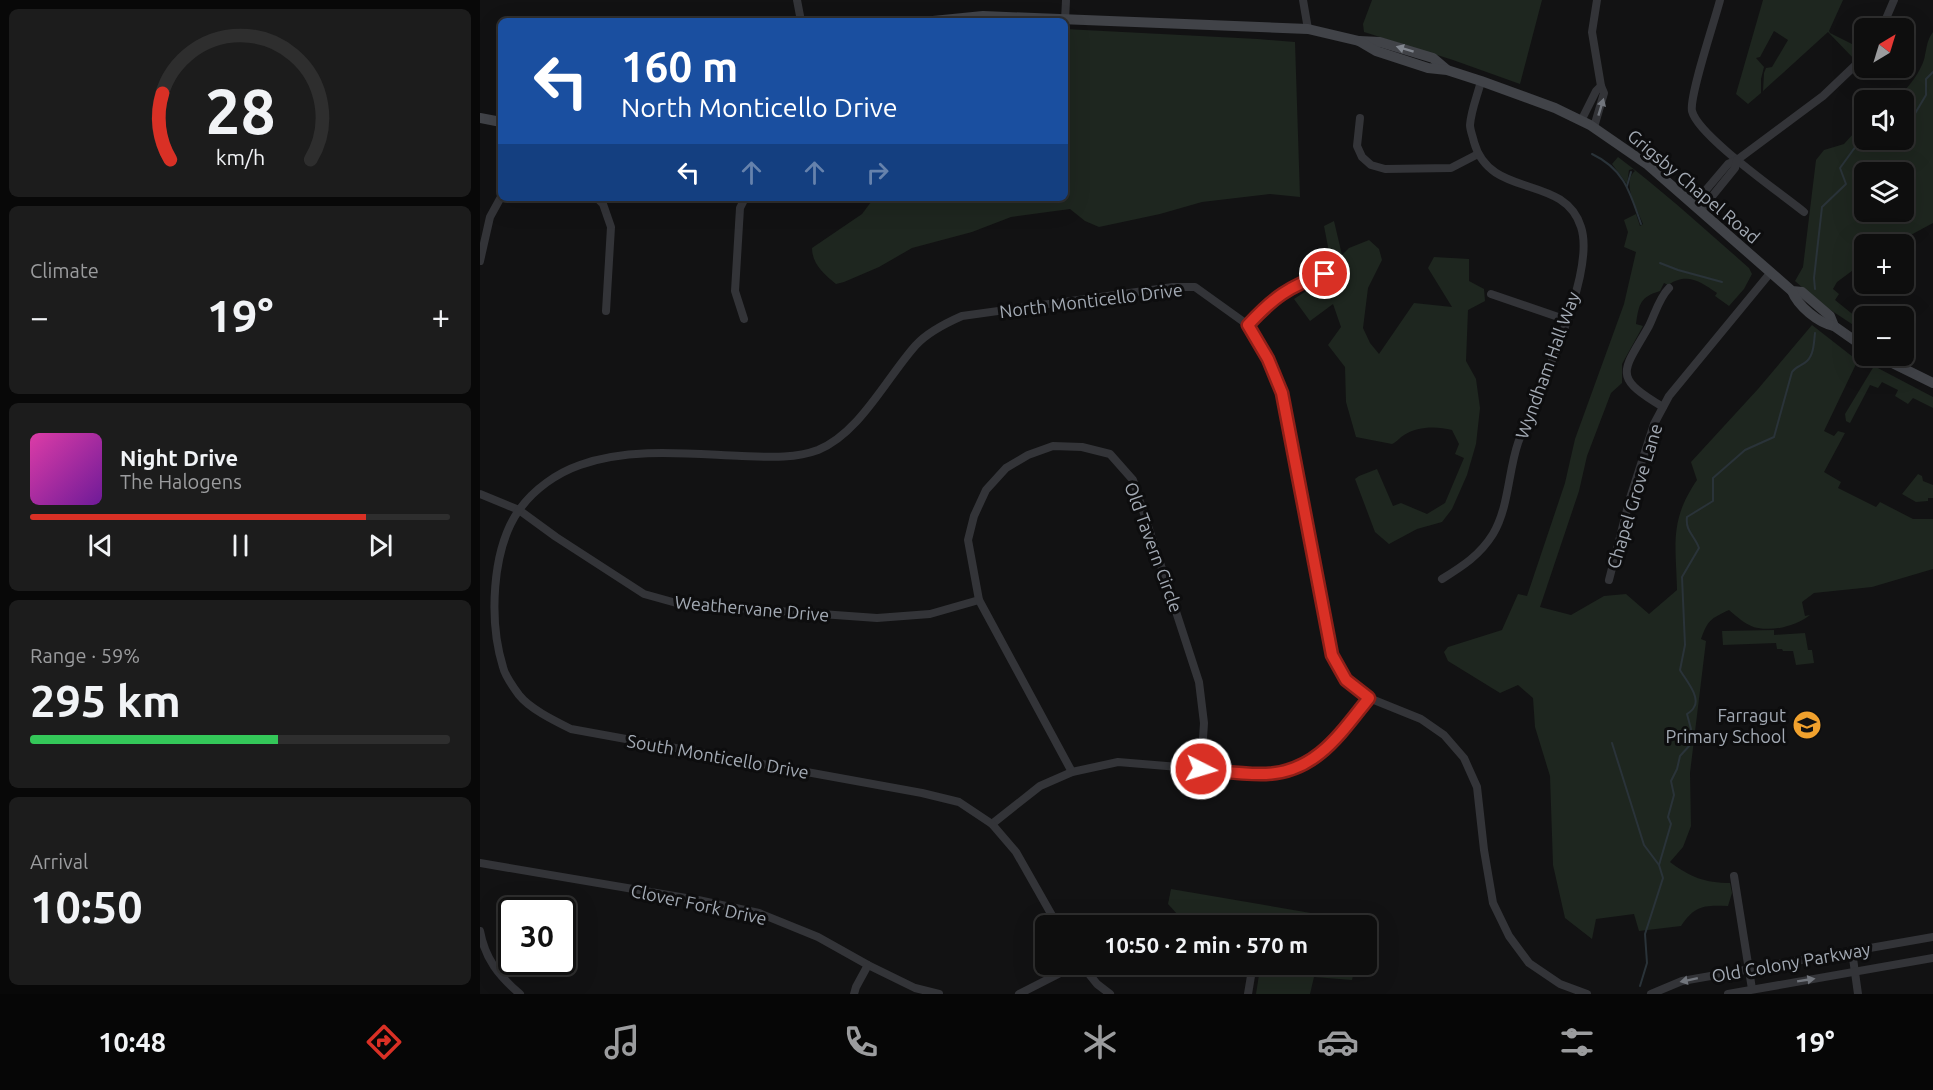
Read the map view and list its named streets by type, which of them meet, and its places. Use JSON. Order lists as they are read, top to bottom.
{
  "streets": {
    "street": [
      "Grigsby Chapel Road",
      "North Monticello Drive",
      "Wyndham Hall Way",
      "Chapel Grove Lane",
      "Old Tavern Circle",
      "Weathervane Drive",
      "South Monticello Drive",
      "Clover Fork Drive",
      "Old Colony Parkway"
    ]
  },
  "crossings": [
    ["Grigsby Chapel Road", "Wyndham Hall Way"],
    ["Grigsby Chapel Road", "Chapel Grove Lane"],
    ["North Monticello Drive", "Weathervane Drive"],
    ["North Monticello Drive", "South Monticello Drive"],
    ["Old Tavern Circle", "Weathervane Drive"],
    ["Weathervane Drive", "South Monticello Drive"]
  ],
  "places": {
    "school or university": ["Farragut Primary School"]
  },
  "north": "top right",
  "page": {
    "map_buttons": ["+", "−"],
    "turn": ["160 m", "North Monticello Drive"],
    "tile": [
      "Climate",
      ["Range · 59%", "295 km"],
      ["Arrival", "10:50"]
    ],
    "heat": ["−", "19°", "+"],
    "song": ["Night Drive", "The Halogens"],
    "limit": "30",
    "trip": "10:50 · 2 min · 570 m",
    "tabs": ["10:48", "19°"],
    "gauge": ["28", "km/h"]
  }
}
